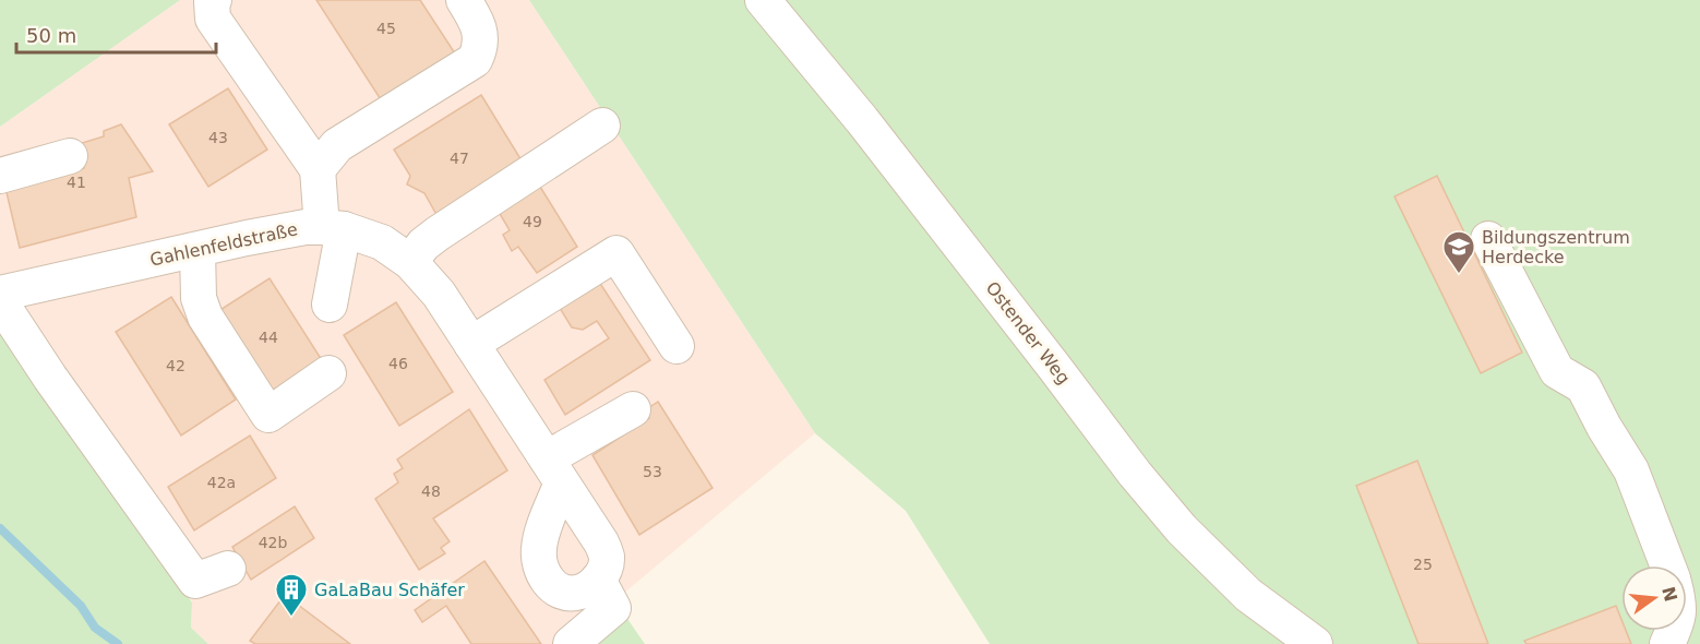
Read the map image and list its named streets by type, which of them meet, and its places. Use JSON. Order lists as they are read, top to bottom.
{
  "streets": {
    "street": ["Gahlenfeldstraße", "Ostender Weg"]
  },
  "places": {
    "school or university": ["Bildungszentrum Herdecke"],
    "building": ["GaLaBau Schäfer"]
  },
  "house_numbers": [
    "45",
    "43",
    "47",
    "41",
    "49",
    "44",
    "46",
    "42",
    "53",
    "42a",
    "48",
    "42b",
    "25"
  ],
  "scale_bar": "50 m",
  "north": "right"
}
